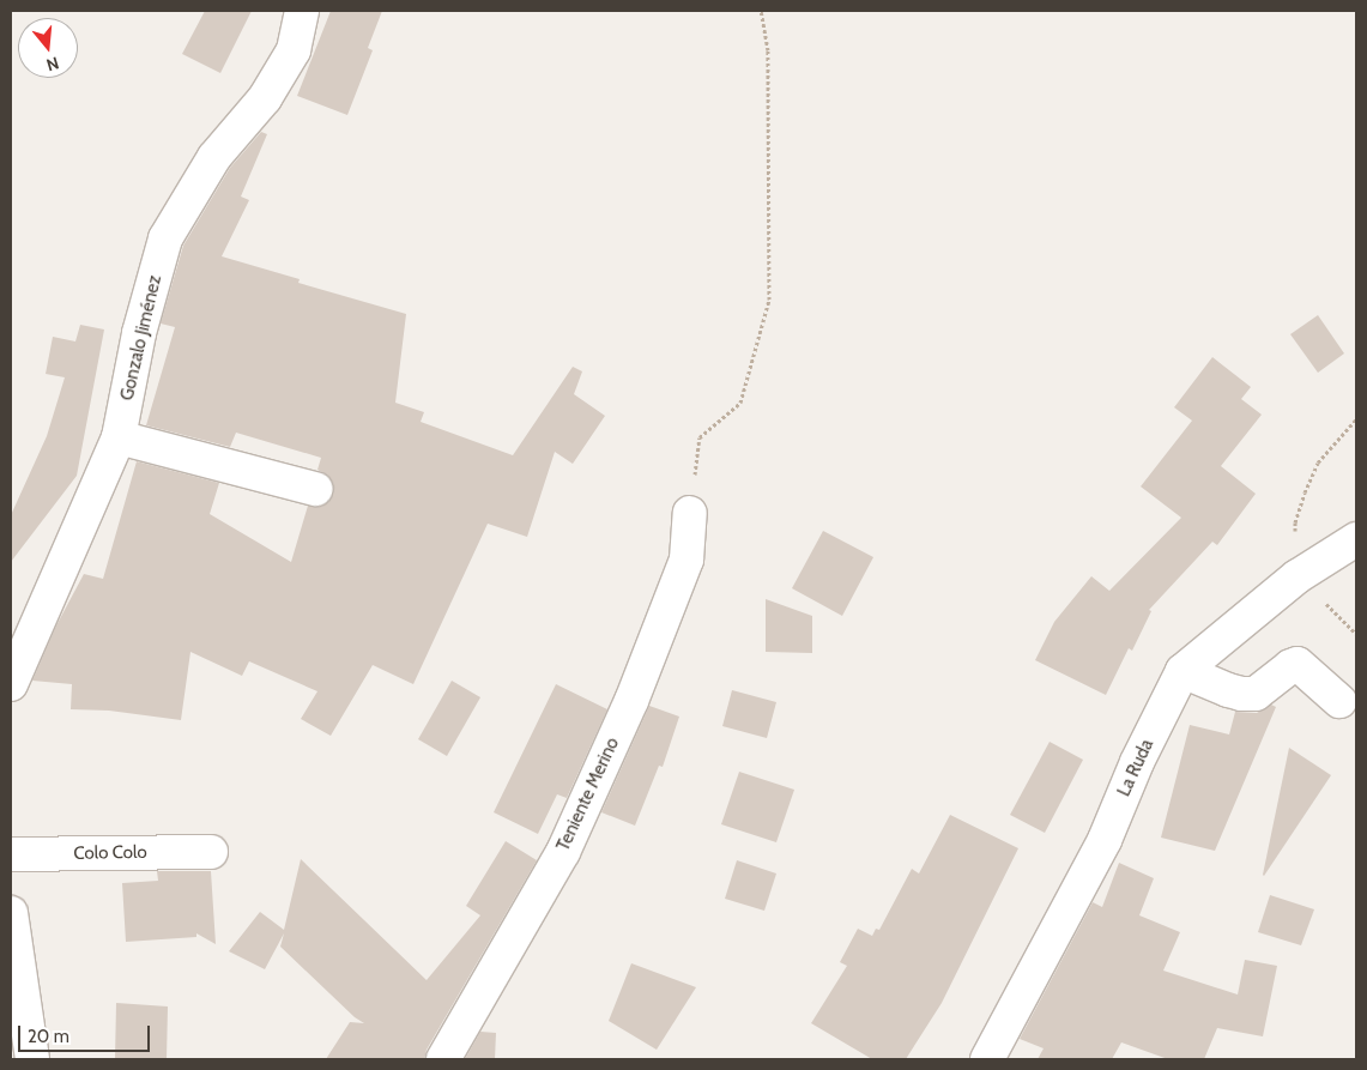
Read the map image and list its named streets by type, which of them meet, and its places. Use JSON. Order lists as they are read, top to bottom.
{
  "streets": {
    "street": [
      "Gonzalo Jiménez",
      "La Ruda",
      "Teniente Merino",
      "Colo Colo"
    ]
  },
  "scale_bar": "20 m",
  "north": "bottom"
}
